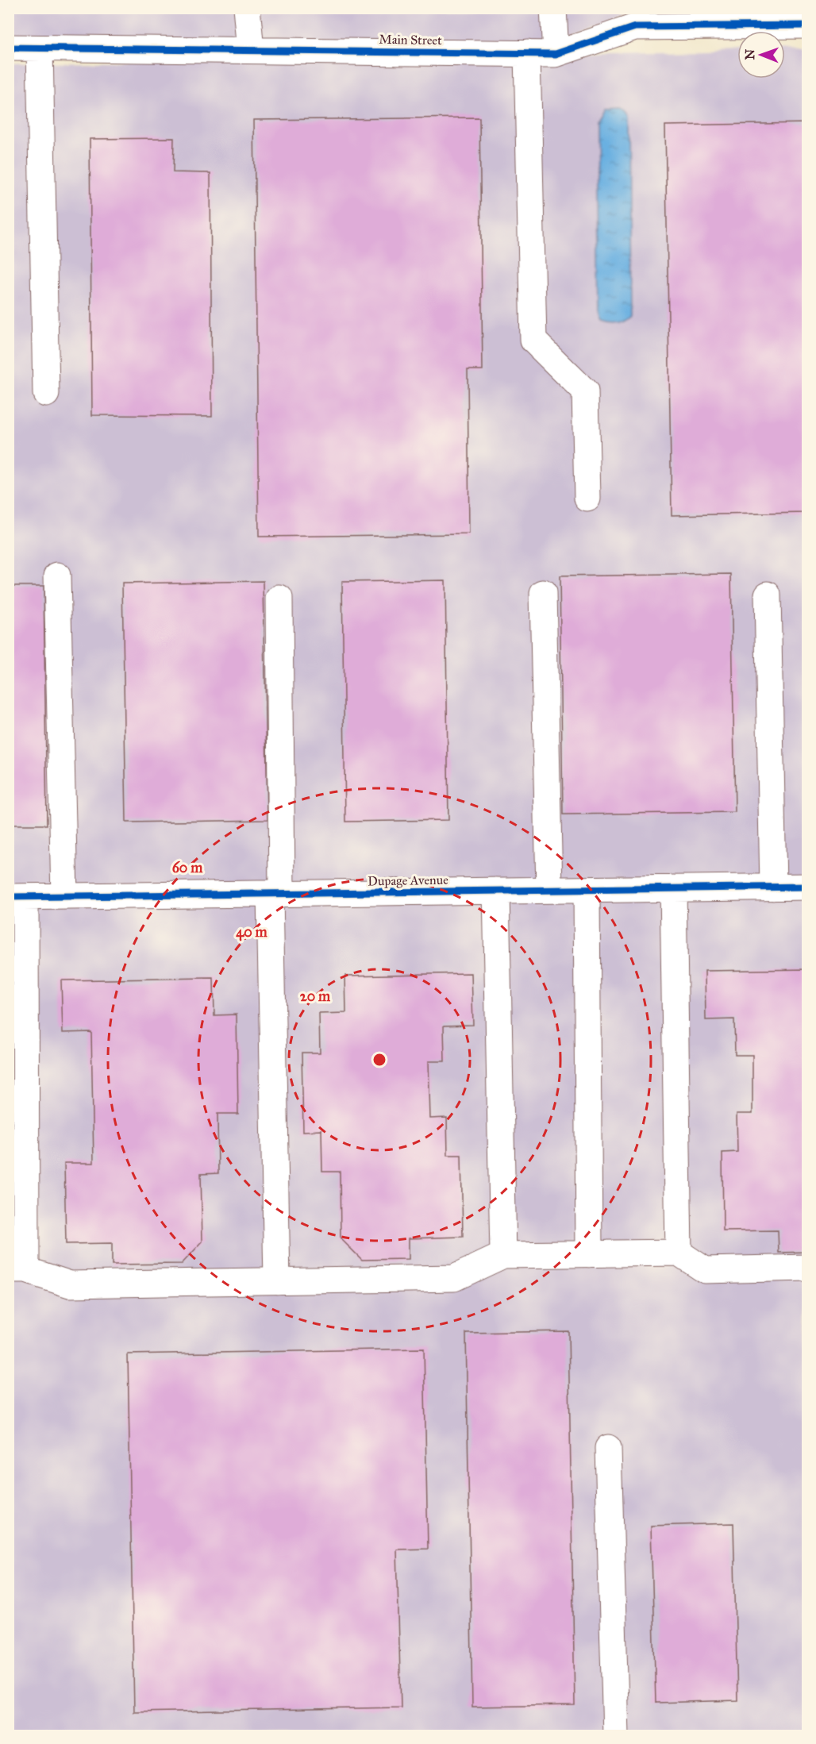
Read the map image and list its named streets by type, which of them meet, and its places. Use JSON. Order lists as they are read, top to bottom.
{
  "streets": {
    "street": ["Main Street", "Dupage Avenue"]
  },
  "north": "left",
  "rings": ["60 m", "40 m", "20 m"]
}
